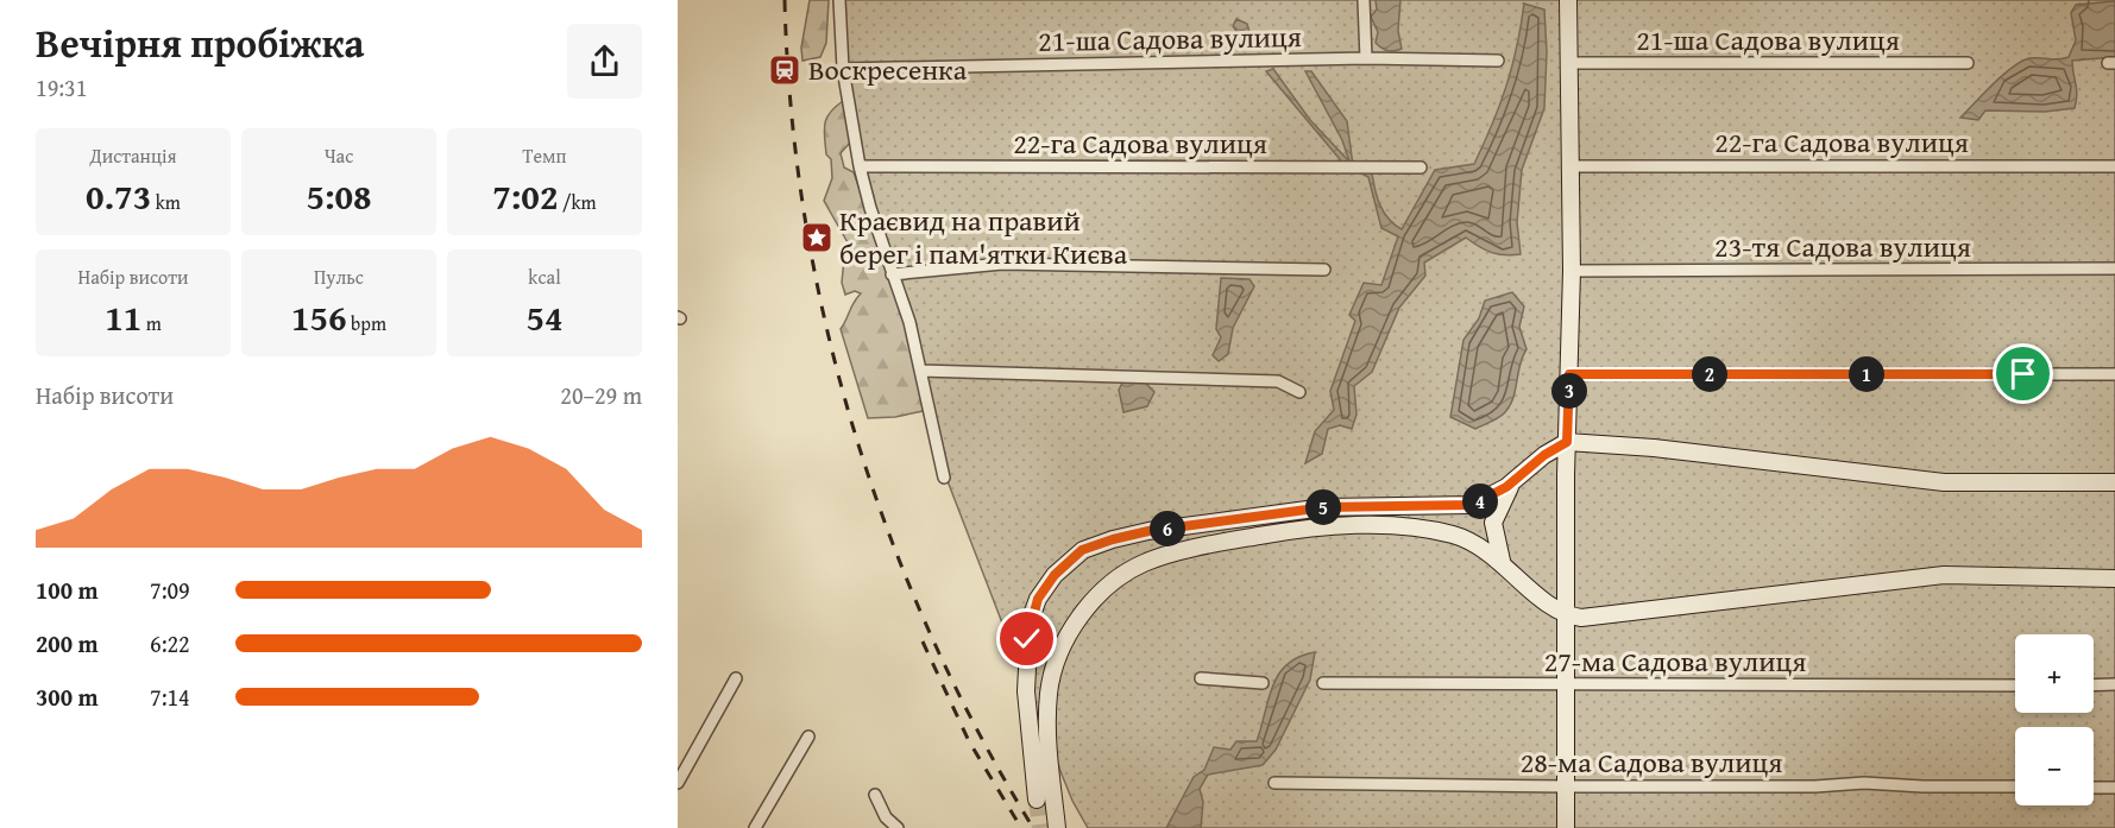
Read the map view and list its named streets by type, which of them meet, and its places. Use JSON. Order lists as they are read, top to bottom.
{
  "streets": {
    "street": [
      "21-ша Садова вулиця",
      "22-га Садова вулиця",
      "23-тя Садова вулиця",
      "27-ма Садова вулиця",
      "28-ма Садова вулиця"
    ]
  },
  "places": {
    "station": ["Воскресенка"],
    "place": ["Краєвид на правий берег і пам'ятки Києва"]
  },
  "page": {
    "heading": ["Вечірня пробіжка", "19:31"],
    "stats": [
      ["Дистанція", "0.73 km"],
      ["Час", "5:08"],
      ["Темп", "7:02 /km"],
      ["Набір висоти", "11 m"],
      ["Пульс", "156 bpm"],
      ["kcal", "54"]
    ],
    "pins": [
      "1",
      "2",
      "3",
      "4",
      "5",
      "6"
    ],
    "chart": ["Набір висоти", "20–29 m"],
    "list": [
      {
        "name": "100 m",
        "note": "7:09"
      },
      {
        "name": "200 m",
        "note": "6:22"
      },
      {
        "name": "300 m",
        "note": "7:14"
      }
    ],
    "map_buttons": ["+", "−"]
  }
}
